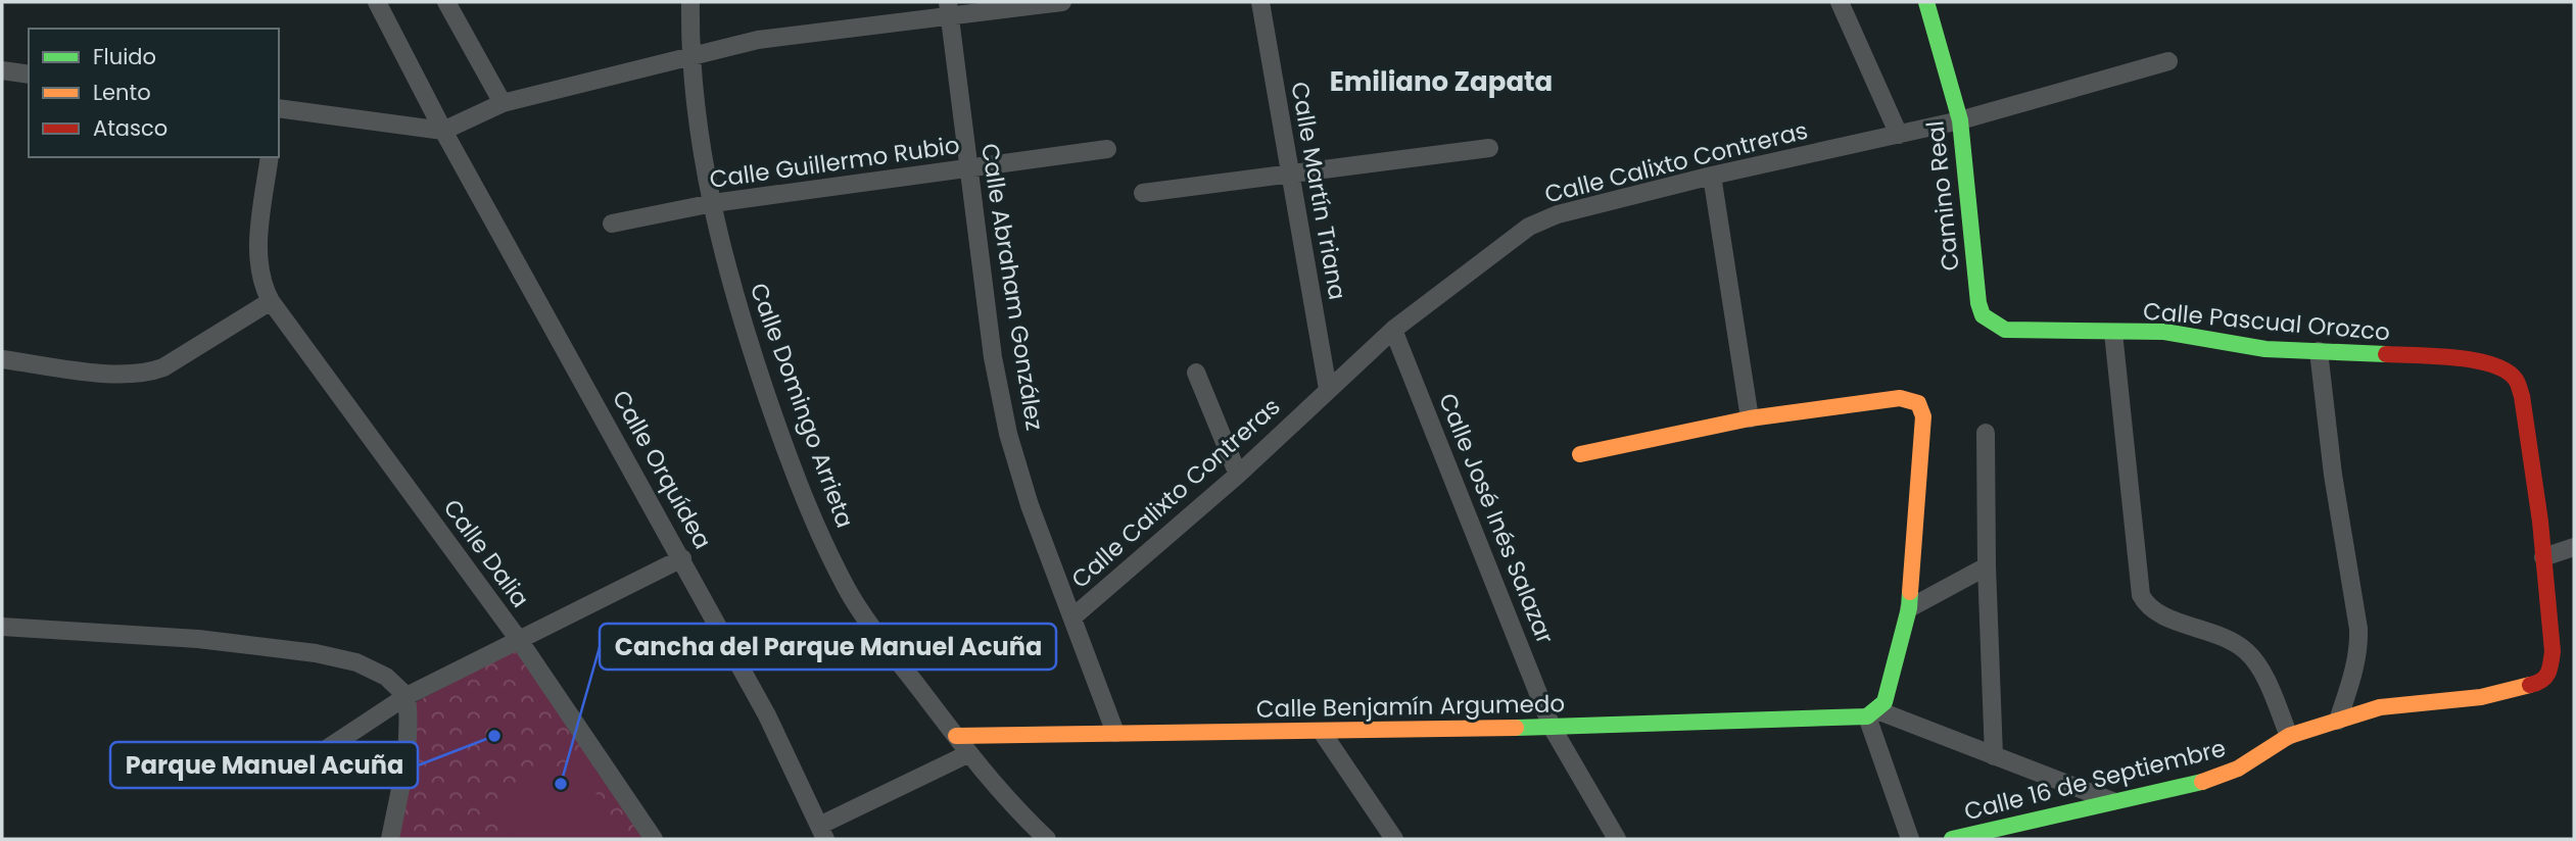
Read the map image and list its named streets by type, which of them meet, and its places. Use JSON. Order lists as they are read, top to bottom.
{
  "streets": {
    "street": [
      "Calle Guillermo Rubio",
      "Calle Calixto Contreras",
      "Calle Martín Triana",
      "Camino Real",
      "Calle Abraham González",
      "Calle Pascual Orozco",
      "Calle Domingo Arrieta",
      "Calle Orquídea",
      "Calle José Inés Salazar",
      "Calle Dalia",
      "Calle Benjamín Argumedo",
      "Calle 16 de Septiembre"
    ]
  },
  "crossings": [
    ["Calle Guillermo Rubio", "Calle Abraham González"],
    ["Calle Guillermo Rubio", "Calle Domingo Arrieta"],
    ["Calle Calixto Contreras", "Calle Martín Triana"],
    ["Calle Calixto Contreras", "Camino Real"],
    ["Calle Calixto Contreras", "Calle Abraham González"],
    ["Calle Calixto Contreras", "Calle José Inés Salazar"],
    ["Camino Real", "Calle Pascual Orozco"],
    ["Calle Abraham González", "Calle Benjamín Argumedo"],
    ["Calle Pascual Orozco", "Calle 16 de Septiembre"],
    ["Calle Domingo Arrieta", "Calle Benjamín Argumedo"],
    ["Calle José Inés Salazar", "Calle Benjamín Argumedo"]
  ],
  "districts": ["Emiliano Zapata"],
  "places": ["Parque Manuel Acuña", "Cancha del Parque Manuel Acuña"],
  "legend": ["Fluido", "Lento", "Atasco"]
}
